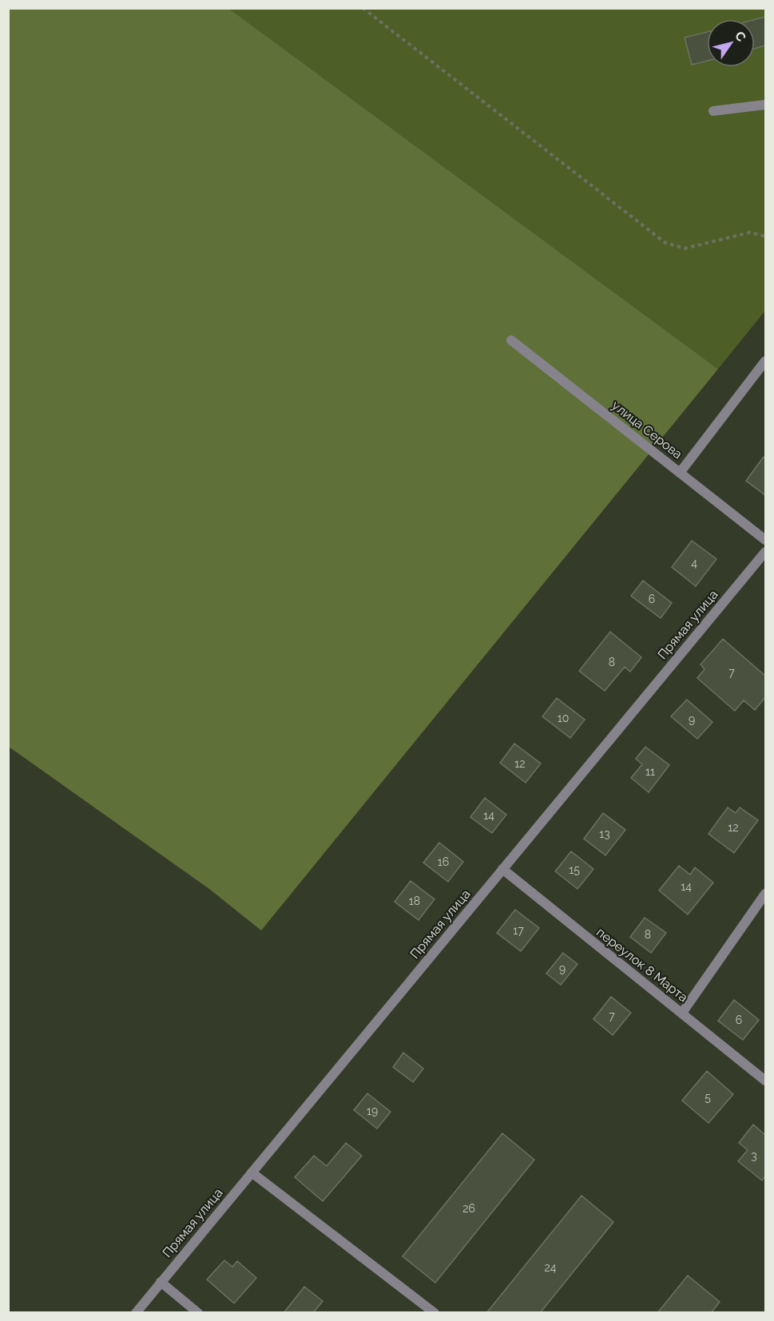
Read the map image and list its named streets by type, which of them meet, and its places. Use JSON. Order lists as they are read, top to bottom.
{
  "streets": {
    "street": ["улица Серова", "Прямая улица", "переулок 8 Марта"]
  },
  "crossings": [
    ["Прямая улица", "переулок 8 Марта"]
  ],
  "house_numbers": [
    "4",
    "6",
    "8",
    "7",
    "10",
    "9",
    "12",
    "11",
    "14",
    "12",
    "13",
    "16",
    "15",
    "14",
    "18",
    "17",
    "8",
    "9",
    "7",
    "6",
    "5",
    "19",
    "3",
    "26",
    "24"
  ],
  "north": "top right"
}
